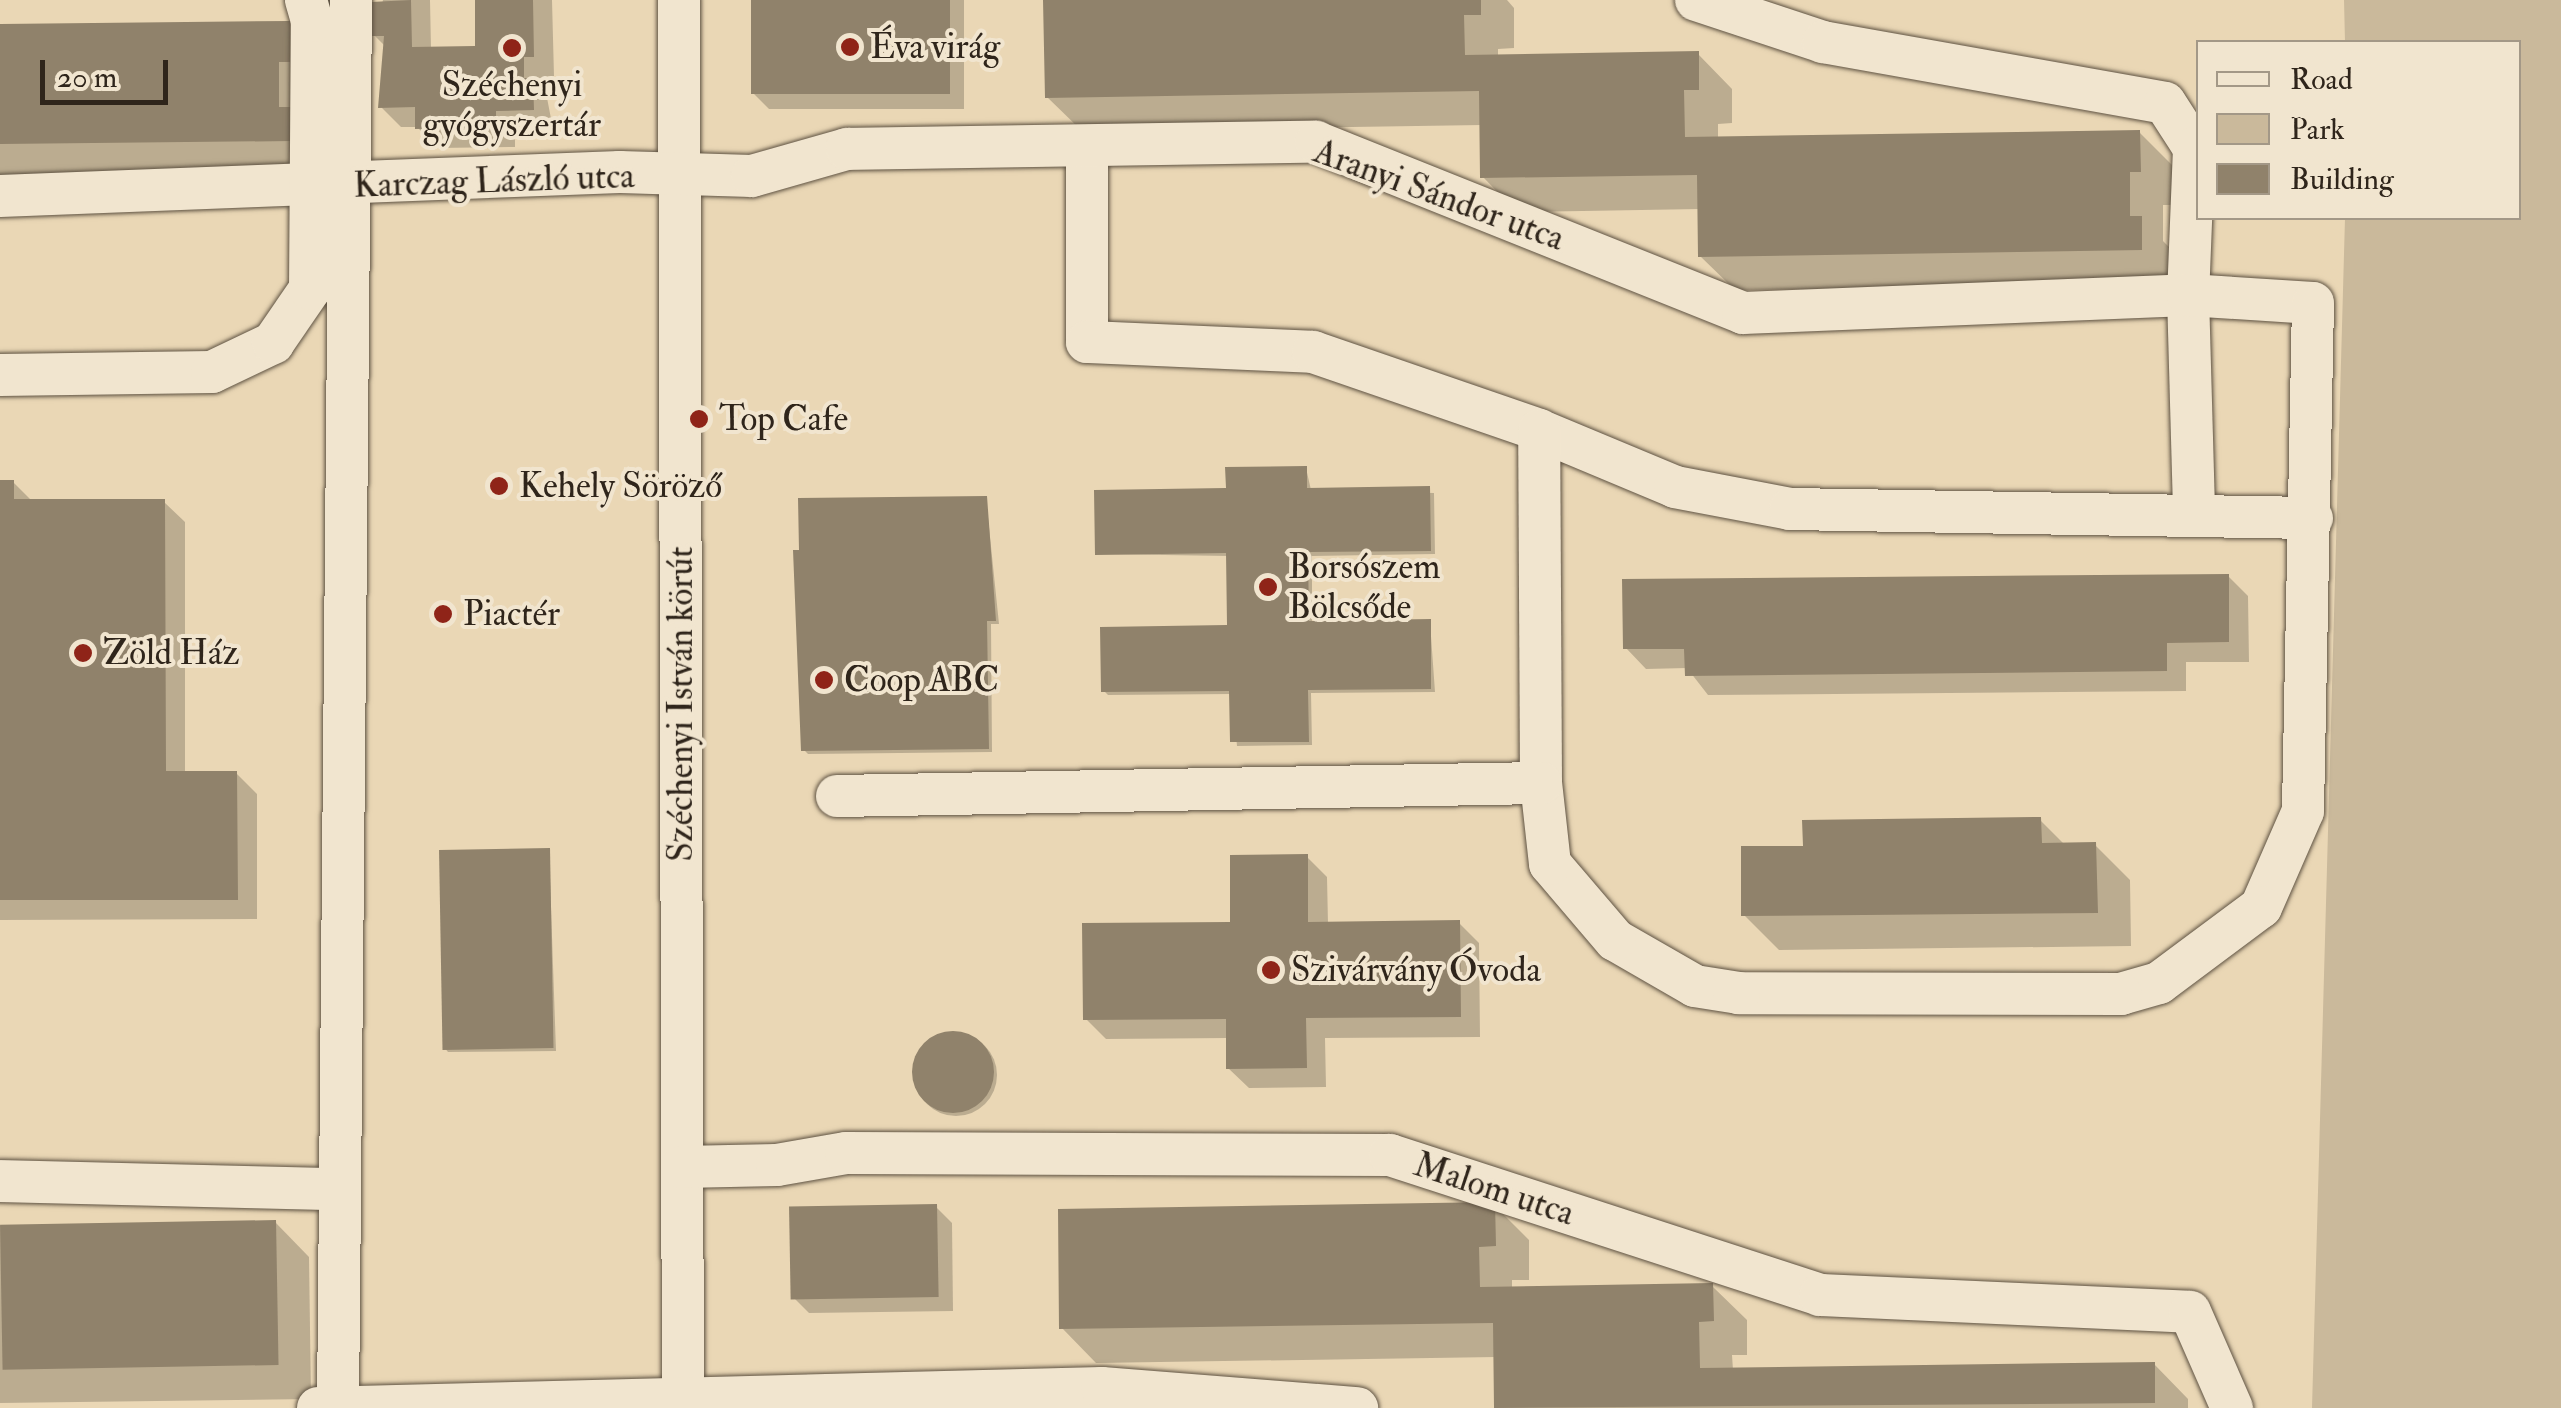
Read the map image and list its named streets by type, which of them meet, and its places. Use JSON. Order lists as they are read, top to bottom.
{
  "streets": {
    "street": [
      "Karczag László utca",
      "Aranyi Sándor utca",
      "Széchenyi István körút",
      "Malom utca"
    ]
  },
  "crossings": [
    ["Karczag László utca", "Aranyi Sándor utca"],
    ["Karczag László utca", "Széchenyi István körút"],
    ["Aranyi Sándor utca", "Széchenyi István körút"],
    ["Széchenyi István körút", "Malom utca"]
  ],
  "places": [
    "Éva virág",
    "Széchenyi gyógyszertár",
    "Top Cafe",
    "Kehely Söröző",
    "Borsószem Bölcsőde",
    "Piactér",
    "Zöld Ház",
    "Coop ABC",
    "Szivárvány Óvoda"
  ],
  "legend": ["Road", "Park", "Building"],
  "scale_bar": "20 m"
}
